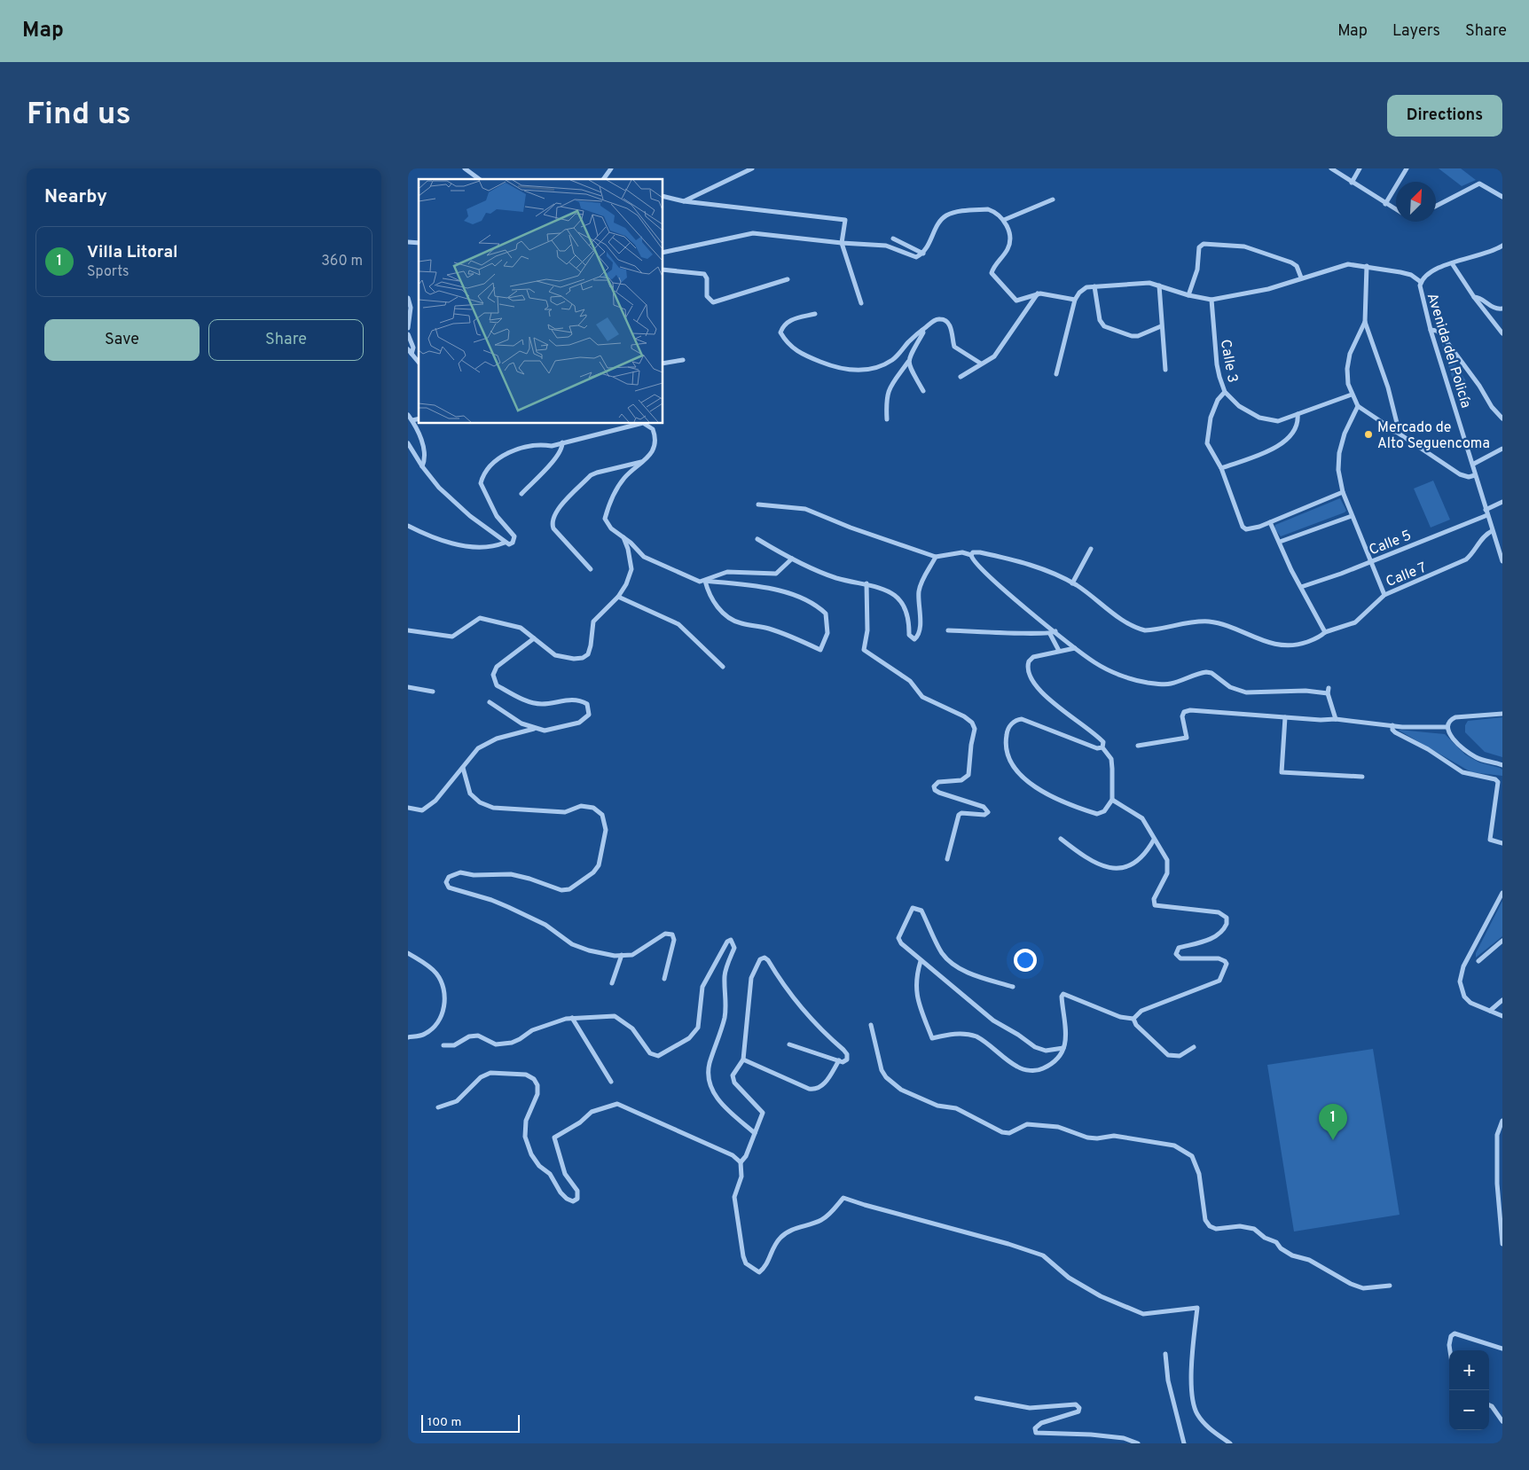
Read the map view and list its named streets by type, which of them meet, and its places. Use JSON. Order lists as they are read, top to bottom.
{
  "streets": {
    "street": [
      "Avenida del Policía",
      "Calle 3",
      "Calle 5",
      "Calle 7"
    ]
  },
  "crossings": [
    ["Avenida del Policía", "Calle 5"],
    ["Avenida del Policía", "Calle 7"]
  ],
  "places": ["Mercado de Alto Seguencoma"],
  "scale_bar": "100 m",
  "north": "top right",
  "page": {
    "header": "Map",
    "nav": ["Map", "Layers", "Share"],
    "buttons": [
      "Directions",
      ["Save", "Share"]
    ],
    "title": "Find us",
    "heading": "Nearby",
    "list": [
      {
        "mark": "1",
        "name": "Villa Litoral",
        "note": "Sports",
        "value": "360 m"
      }
    ],
    "pins": "1",
    "map_buttons": ["+", "−"],
    "scale": "100 m"
  }
}
